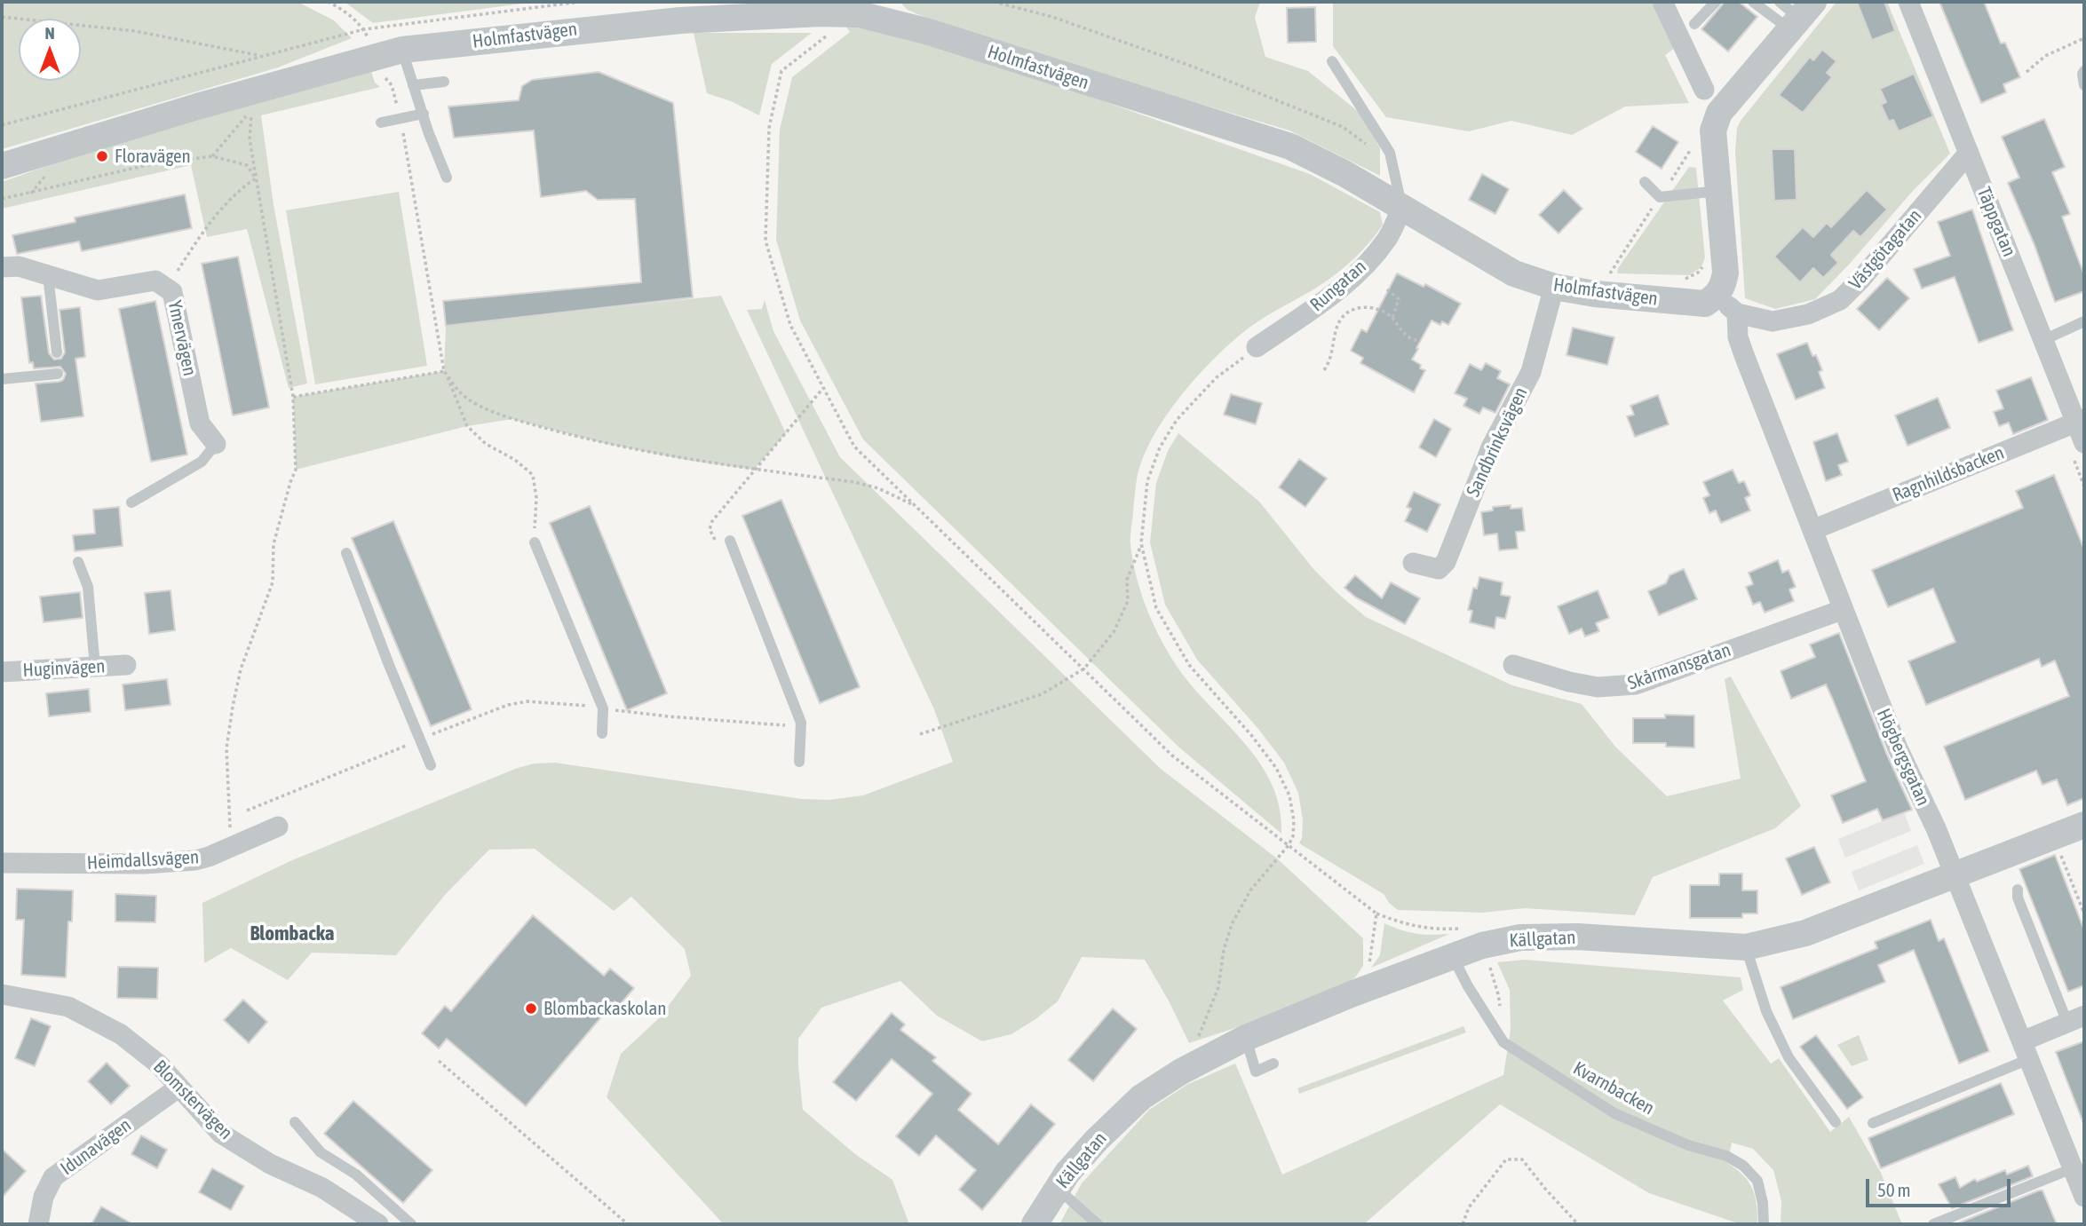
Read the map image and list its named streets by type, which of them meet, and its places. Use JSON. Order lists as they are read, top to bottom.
{
  "streets": {
    "street": [
      "Holmfastvägen",
      "Täppgatan",
      "Västgötagatan",
      "Rungatan",
      "Ymervägen",
      "Sandbrinksvägen",
      "Ragnhildsbacken",
      "Skårmansgatan",
      "Huginvägen",
      "Högbergsgatan",
      "Heimdallsvägen",
      "Källgatan",
      "Blomstervägen",
      "Idunavägen"
    ],
    "lane": ["Kvarnbacken"]
  },
  "crossings": [
    ["Holmfastvägen", "Västgötagatan"],
    ["Holmfastvägen", "Rungatan"],
    ["Holmfastvägen", "Sandbrinksvägen"],
    ["Täppgatan", "Västgötagatan"],
    ["Täppgatan", "Ragnhildsbacken"],
    ["Västgötagatan", "Högbergsgatan"],
    ["Ragnhildsbacken", "Högbergsgatan"],
    ["Skårmansgatan", "Högbergsgatan"],
    ["Högbergsgatan", "Källgatan"],
    ["Källgatan", "Kvarnbacken"],
    ["Blomstervägen", "Idunavägen"]
  ],
  "districts": ["Blombacka"],
  "places": ["Floravägen", "Blombackaskolan"],
  "scale_bar": "50 m",
  "north": "top"
}
